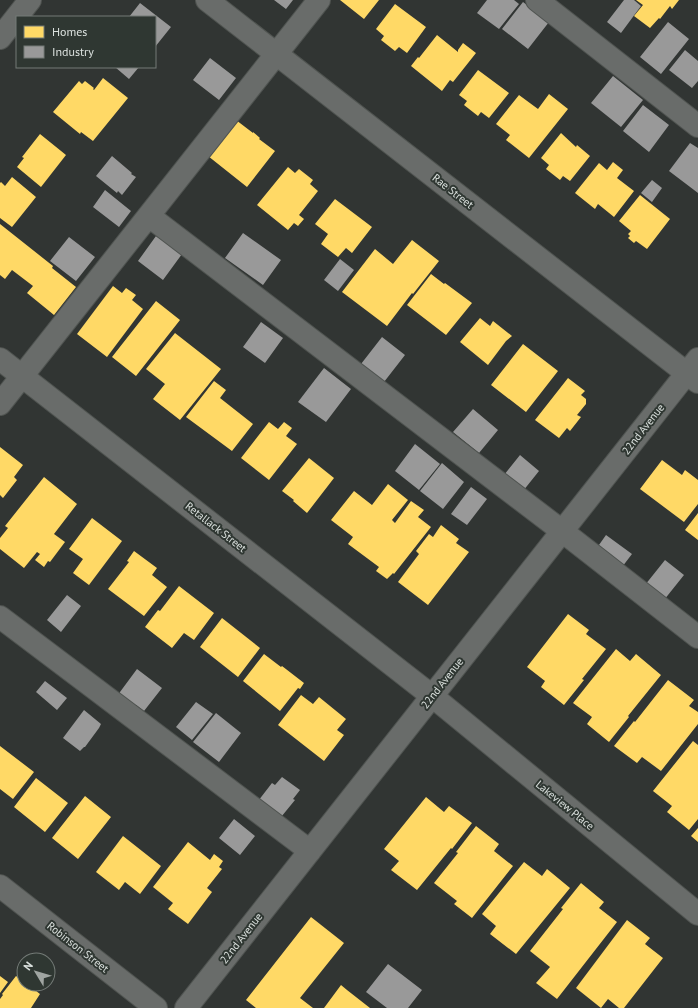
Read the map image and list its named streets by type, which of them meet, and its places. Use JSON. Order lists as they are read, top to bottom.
{
  "streets": {
    "street": [
      "Rae Street",
      "22nd Avenue",
      "Retallack Street",
      "Lakeview Place",
      "Robinson Street"
    ]
  },
  "crossings": [
    ["Rae Street", "22nd Avenue"],
    ["22nd Avenue", "Retallack Street"],
    ["22nd Avenue", "Lakeview Place"],
    ["Retallack Street", "Lakeview Place"]
  ],
  "legend": ["Homes", "Industry"],
  "north": "top left"
}
